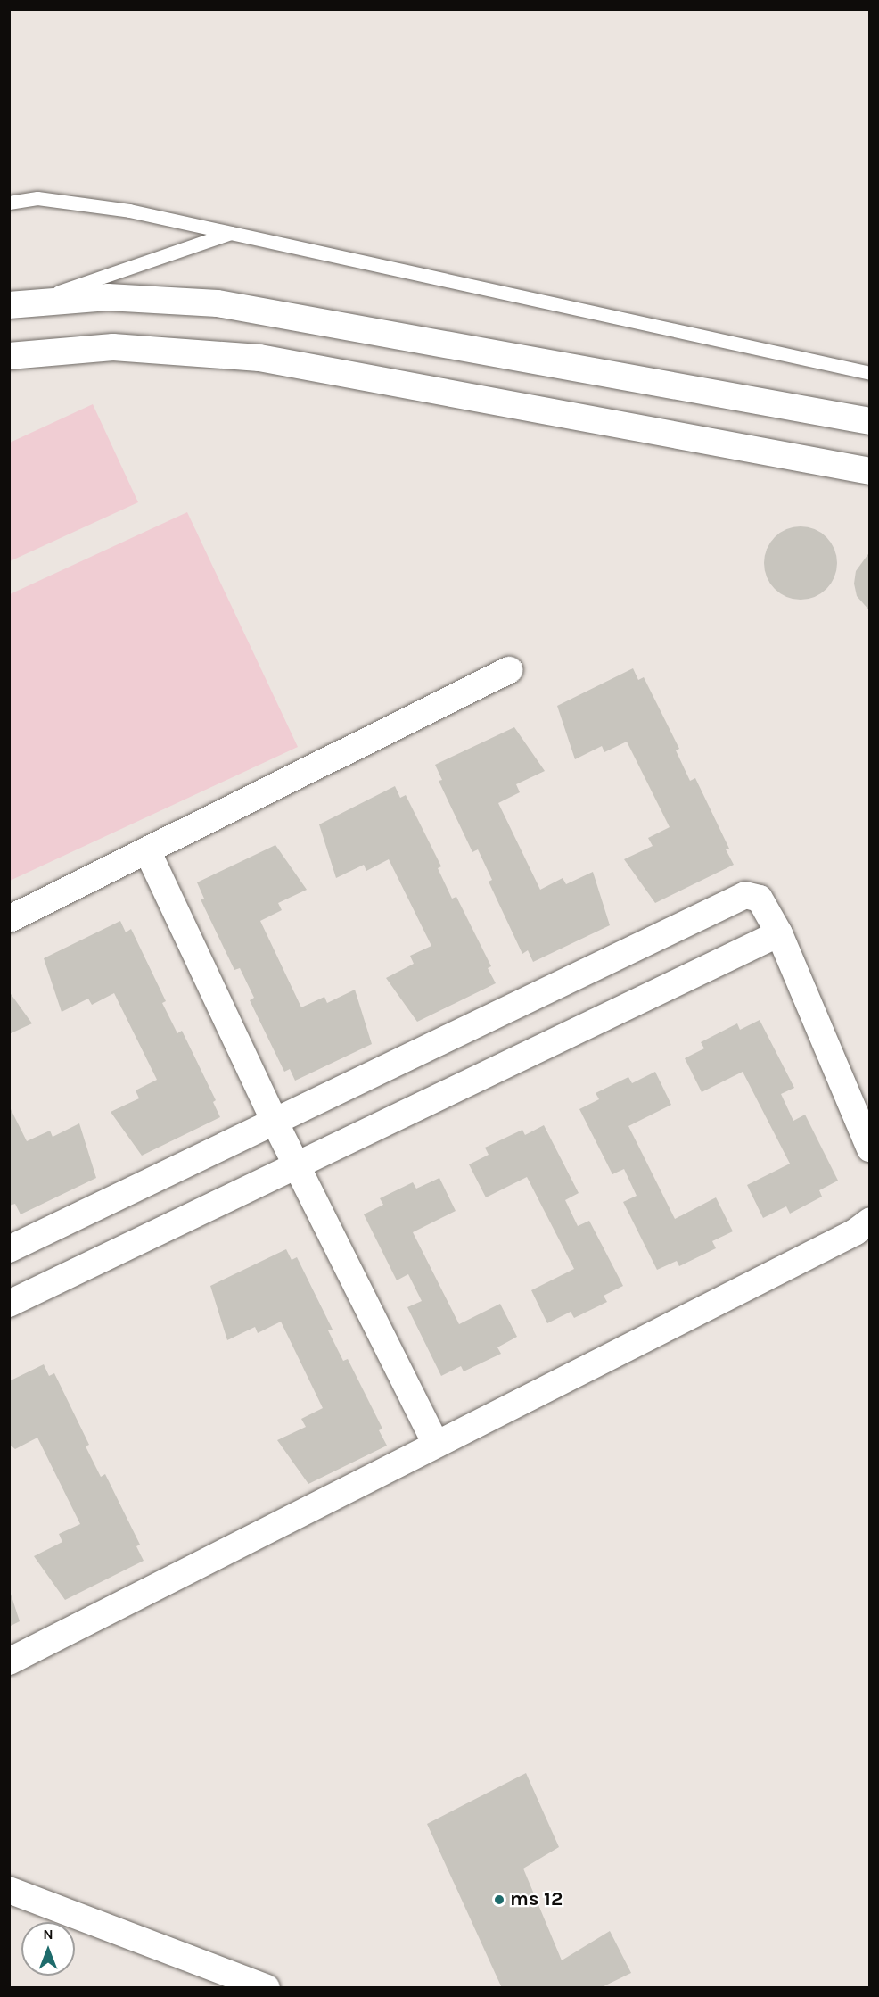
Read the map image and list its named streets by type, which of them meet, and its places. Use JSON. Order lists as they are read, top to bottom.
{
  "places": ["ms 12"],
  "north": "top"
}
